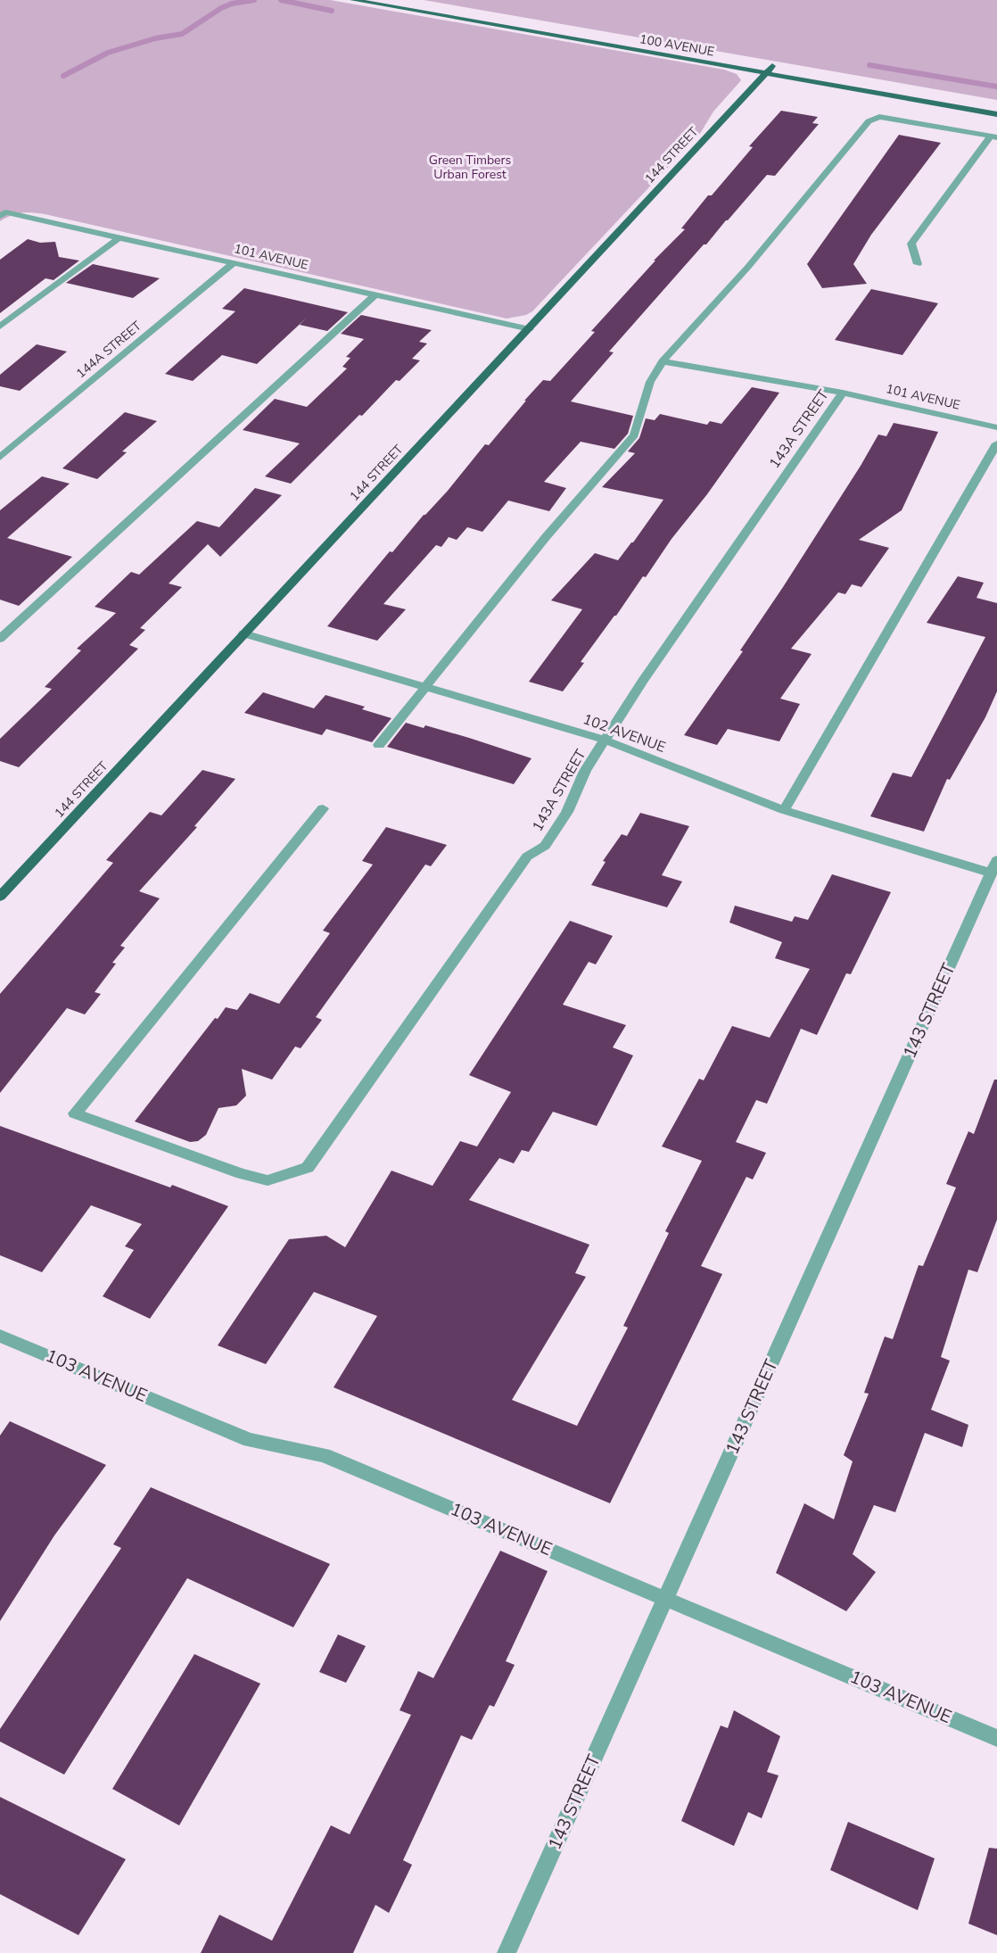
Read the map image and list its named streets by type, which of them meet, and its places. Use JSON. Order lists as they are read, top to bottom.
{
  "streets": {
    "main road": ["100 AVENUE", "144 STREET"],
    "street": [
      "101 AVENUE",
      "144A STREET",
      "143A STREET",
      "102 AVENUE",
      "143 STREET",
      "103 AVENUE"
    ]
  },
  "crossings": [
    ["100 AVENUE", "144 STREET"],
    ["144 STREET", "101 AVENUE"],
    ["144 STREET", "102 AVENUE"],
    ["101 AVENUE", "144A STREET"],
    ["101 AVENUE", "143A STREET"],
    ["143A STREET", "102 AVENUE"],
    ["102 AVENUE", "143 STREET"],
    ["143 STREET", "103 AVENUE"]
  ],
  "parks": ["Green Timbers Urban Forest"]
}
